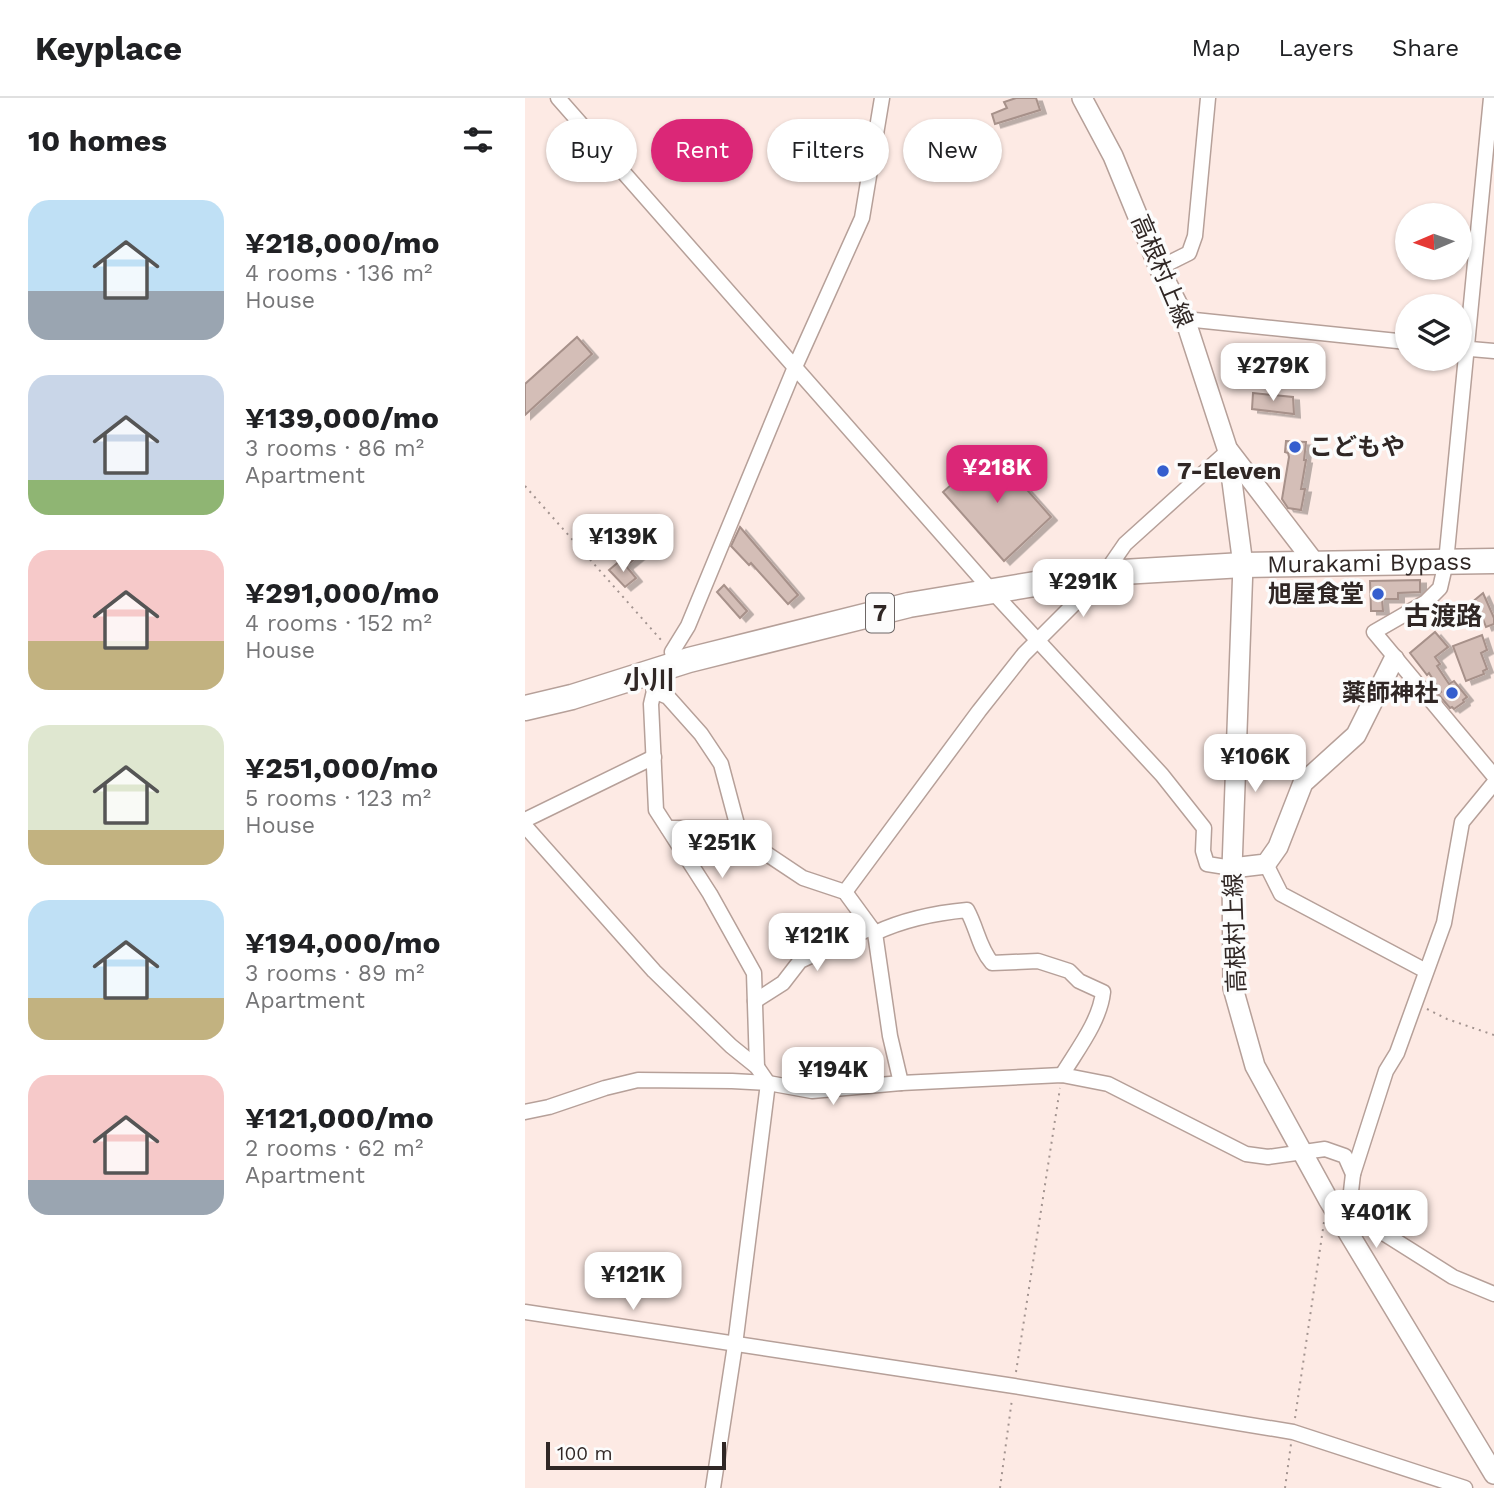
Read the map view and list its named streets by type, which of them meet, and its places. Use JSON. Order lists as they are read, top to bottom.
{
  "streets": {
    "highway": ["Murakami Bypass", "7"],
    "main road": ["高根村上線"]
  },
  "crossings": [
    ["高根村上線", "Murakami Bypass"],
    ["高根村上線", "7"],
    ["Murakami Bypass", "7"]
  ],
  "districts": ["古渡路", "小川"],
  "places": [
    "こどもや",
    "7-Eleven",
    "旭屋食堂",
    "薬師神社"
  ],
  "scale_bar": "100 m",
  "north": "left",
  "page": {
    "header": "Keyplace",
    "nav": ["Map", "Layers", "Share"],
    "heading": "10 homes",
    "chip": [
      "Buy",
      "Rent",
      "Filters",
      "New"
    ],
    "list": [
      {
        "name": "¥218,000/mo",
        "note": "4 rooms · 136 m² · House"
      },
      {
        "name": "¥139,000/mo",
        "note": "3 rooms · 86 m² · Apartment"
      },
      {
        "name": "¥291,000/mo",
        "note": "4 rooms · 152 m² · House"
      },
      {
        "name": "¥251,000/mo",
        "note": "5 rooms · 123 m² · House"
      },
      {
        "name": "¥194,000/mo",
        "note": "3 rooms · 89 m² · Apartment"
      },
      {
        "name": "¥121,000/mo",
        "note": "2 rooms · 62 m² · Apartment"
      }
    ],
    "price": [
      "¥279K",
      "¥218K",
      "¥139K",
      "¥291K",
      "¥106K",
      "¥251K",
      "¥121K",
      "¥194K",
      "¥401K",
      "¥121K"
    ],
    "scale": "100 m"
  }
}
